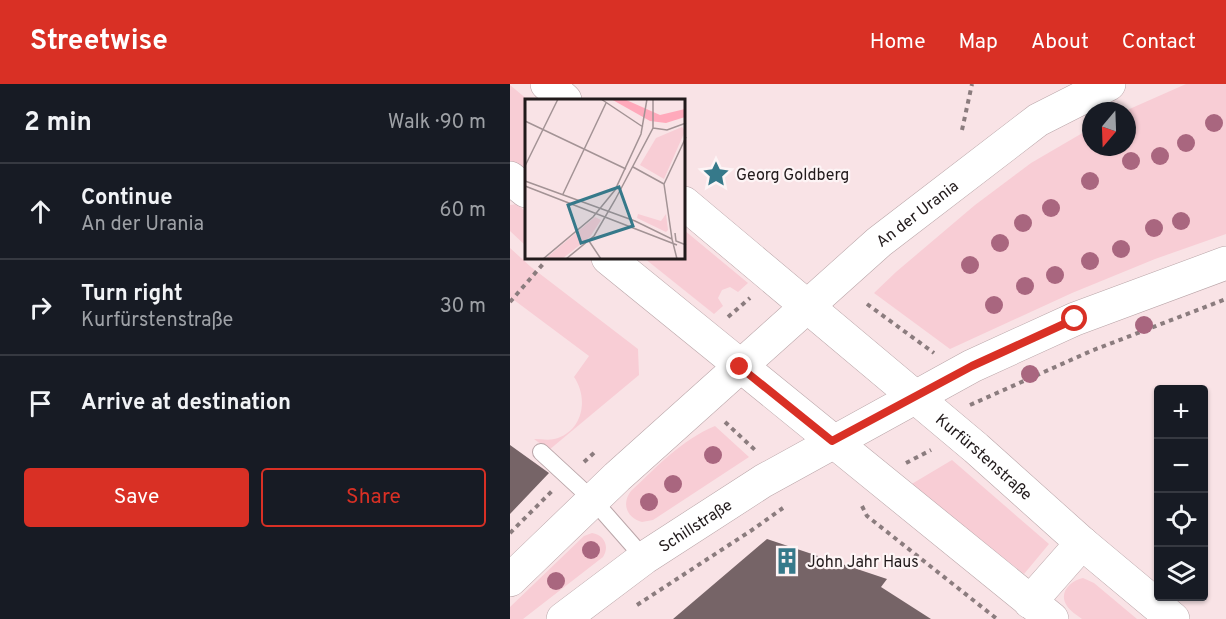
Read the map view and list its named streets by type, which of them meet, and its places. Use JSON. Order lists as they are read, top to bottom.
{
  "streets": {
    "main road": ["An der Urania", "Kurfürstenstraße", "Schillstraße"]
  },
  "crossings": [
    ["An der Urania", "Kurfürstenstraße"]
  ],
  "places": {
    "place": ["Georg Goldberg"],
    "building": ["John Jahr Haus"]
  },
  "north": "bottom",
  "page": {
    "header": "Streetwise",
    "nav": [
      "Home",
      "Map",
      "About",
      "Contact"
    ],
    "heading": ["2 min", "Walk · 90 m"],
    "list": [
      ["Continue", "An der Urania", "60 m"],
      ["Turn right", "Kurfürstenstraße", "30 m"],
      "Arrive at destination"
    ],
    "map_buttons": ["+", "−"],
    "buttons": ["Save", "Share"]
  }
}
